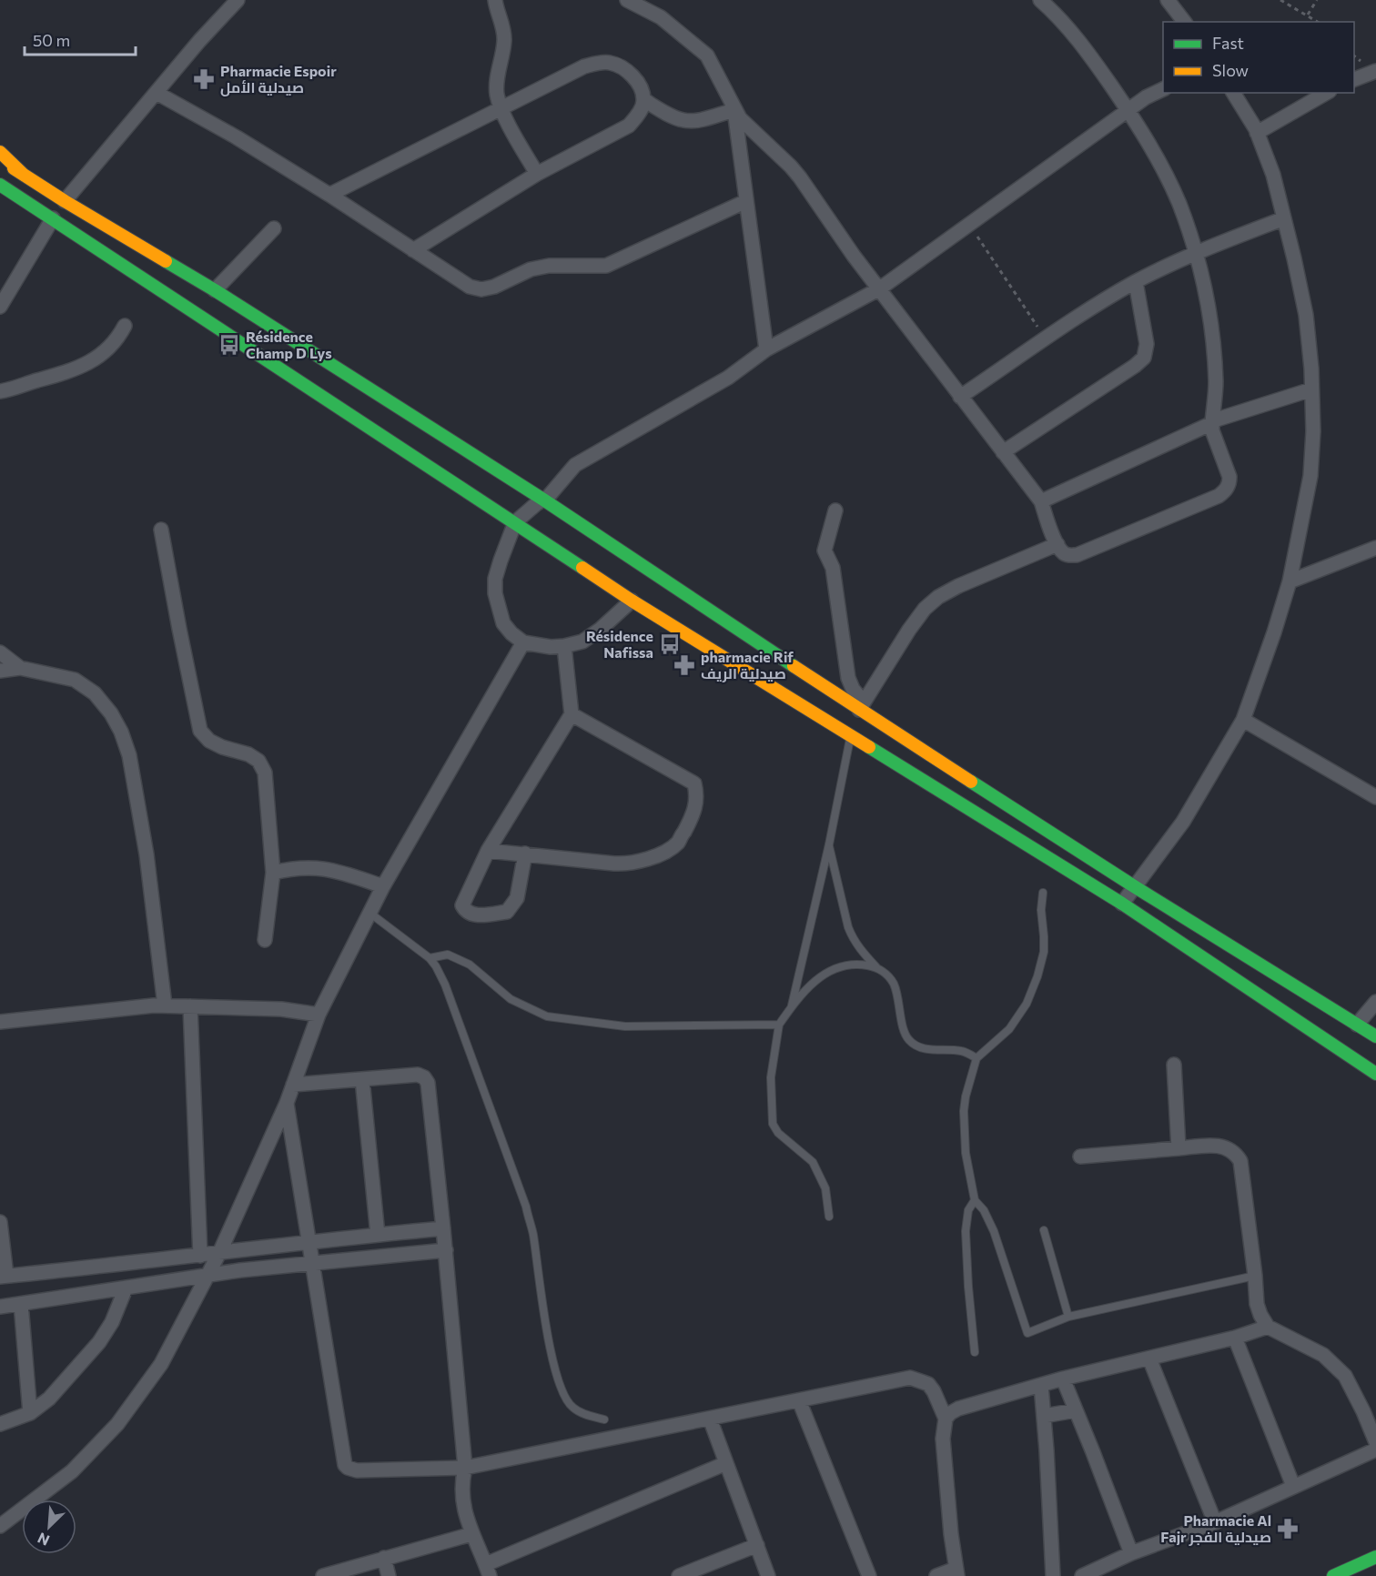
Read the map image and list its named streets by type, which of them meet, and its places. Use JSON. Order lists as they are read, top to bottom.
{
  "places": {
    "pharmacy": ["Pharmacie Espoir صيدلية الأمل", "pharmacie Rif صيدلية الريف", "Pharmacie Al Fajr صيدلية الفجر"],
    "bus stop": ["Résidence Champ D Lys", "Résidence Nafissa"]
  },
  "legend": ["Fast", "Slow"],
  "scale_bar": "50 m",
  "north": "bottom left"
}
